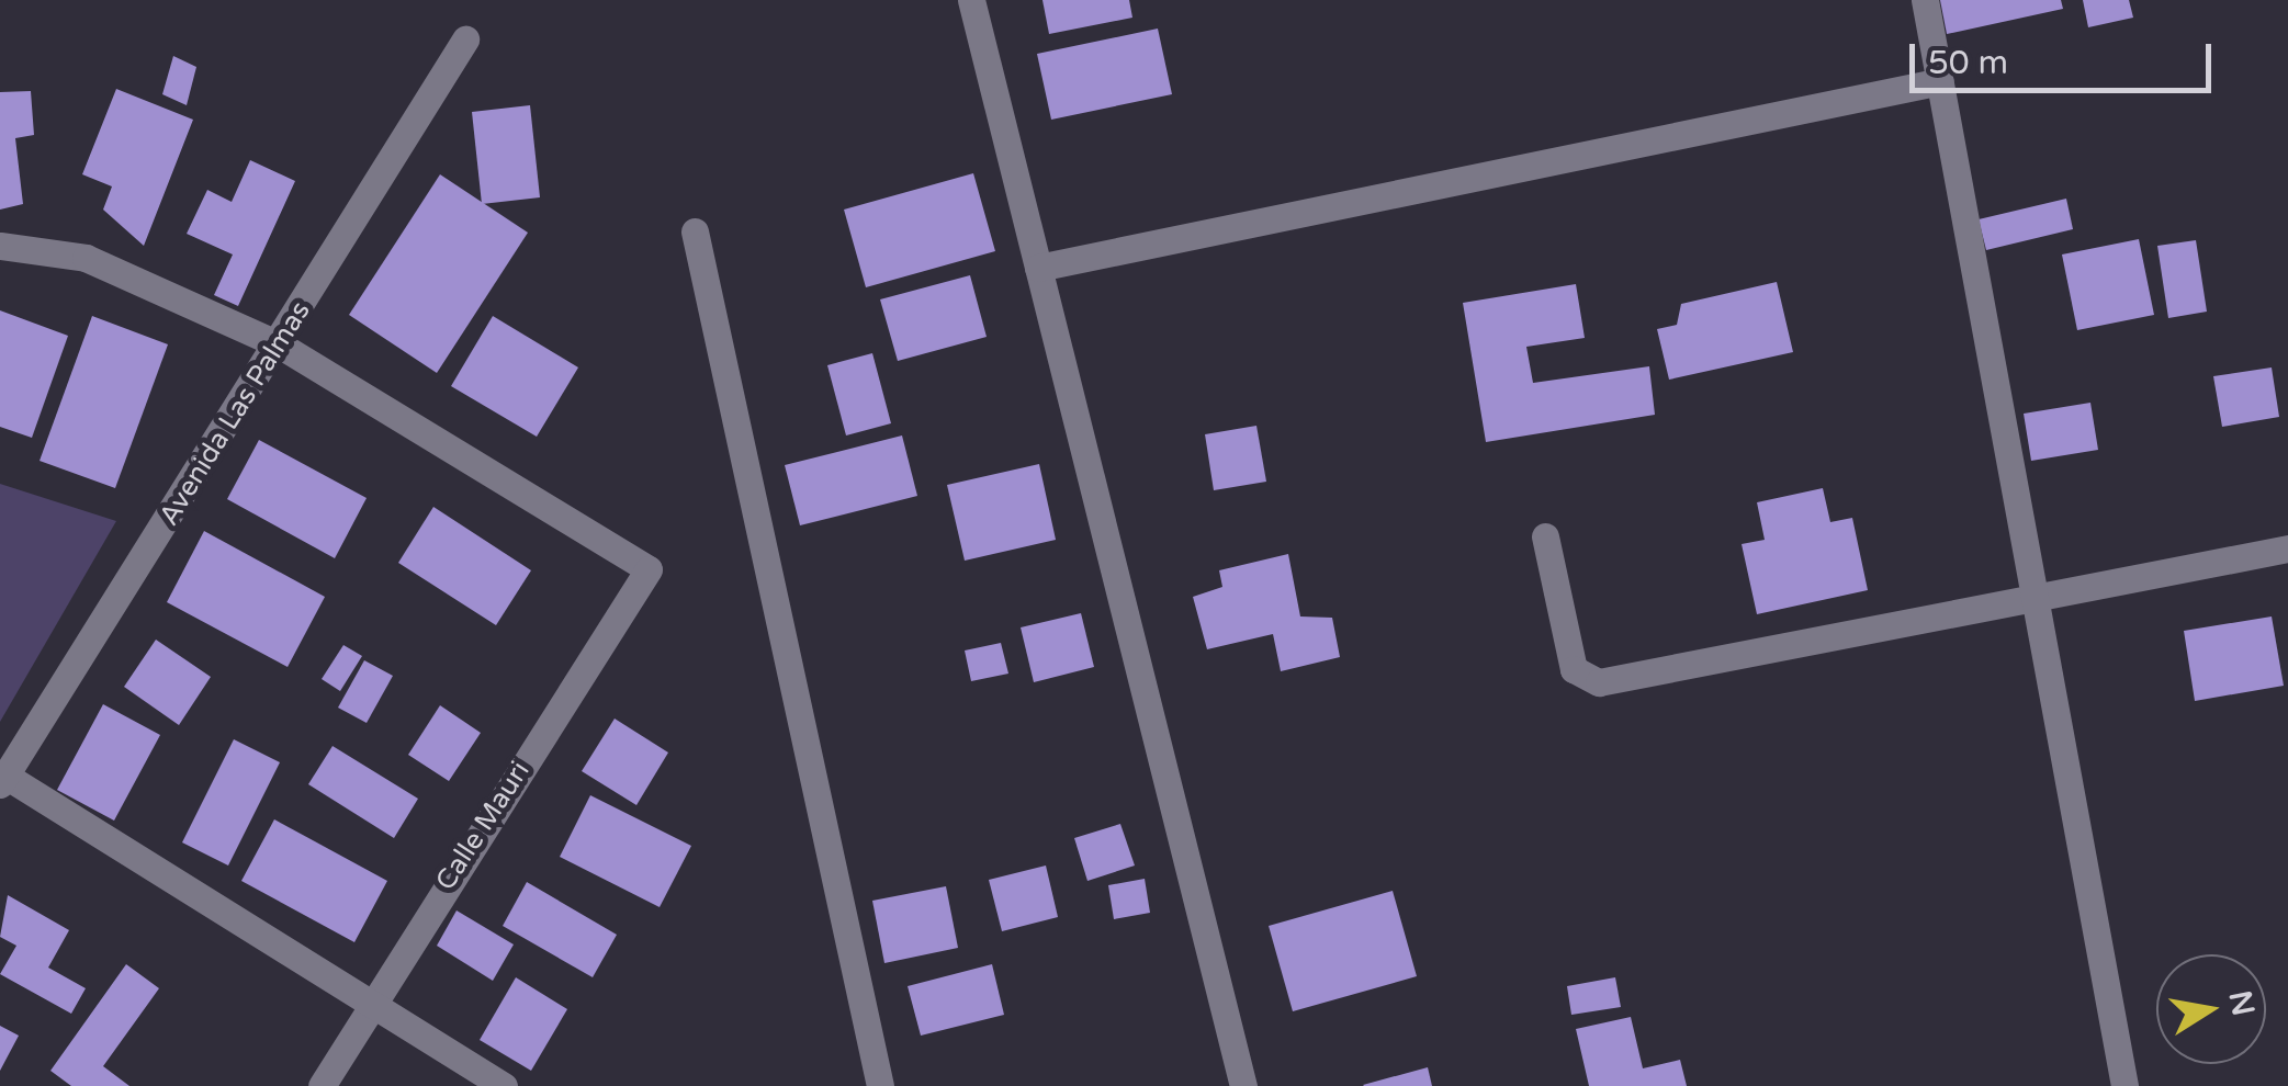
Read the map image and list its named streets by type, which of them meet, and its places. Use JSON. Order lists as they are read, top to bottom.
{
  "streets": {
    "street": ["Avenida Las Palmas", "Calle Mauri"]
  },
  "crossings": [
    ["Avenida Las Palmas", "Calle Mauri"]
  ],
  "scale_bar": "50 m",
  "north": "right"
}
